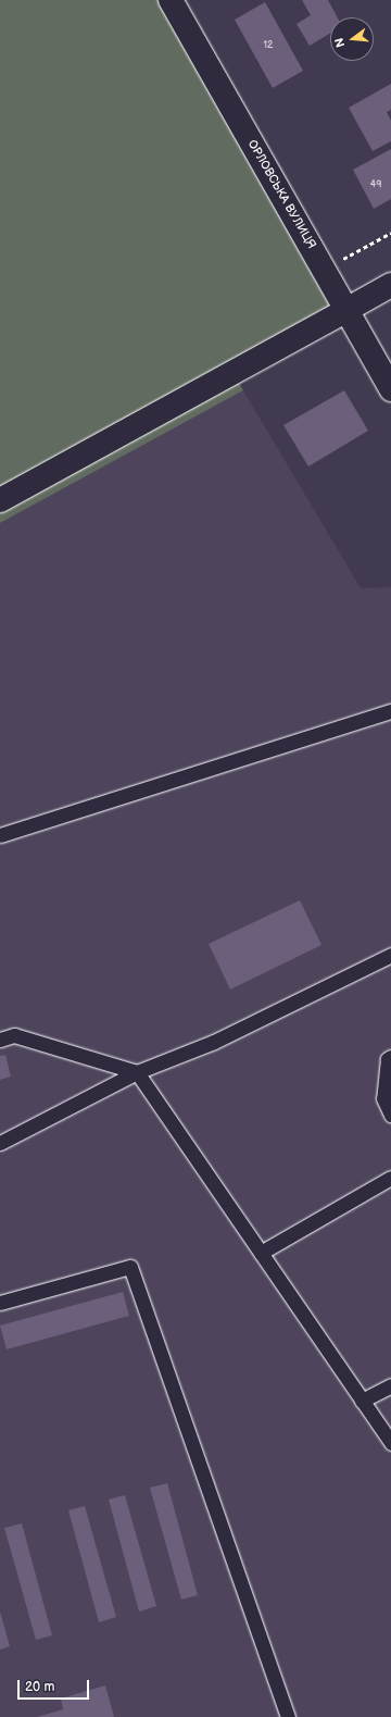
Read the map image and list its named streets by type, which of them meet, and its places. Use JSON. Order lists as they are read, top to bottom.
{
  "streets": {
    "street": ["ОРЛОВСЬКА ВУЛИЦЯ"]
  },
  "house_numbers": ["12", "49"],
  "scale_bar": "20 m",
  "north": "left"
}
